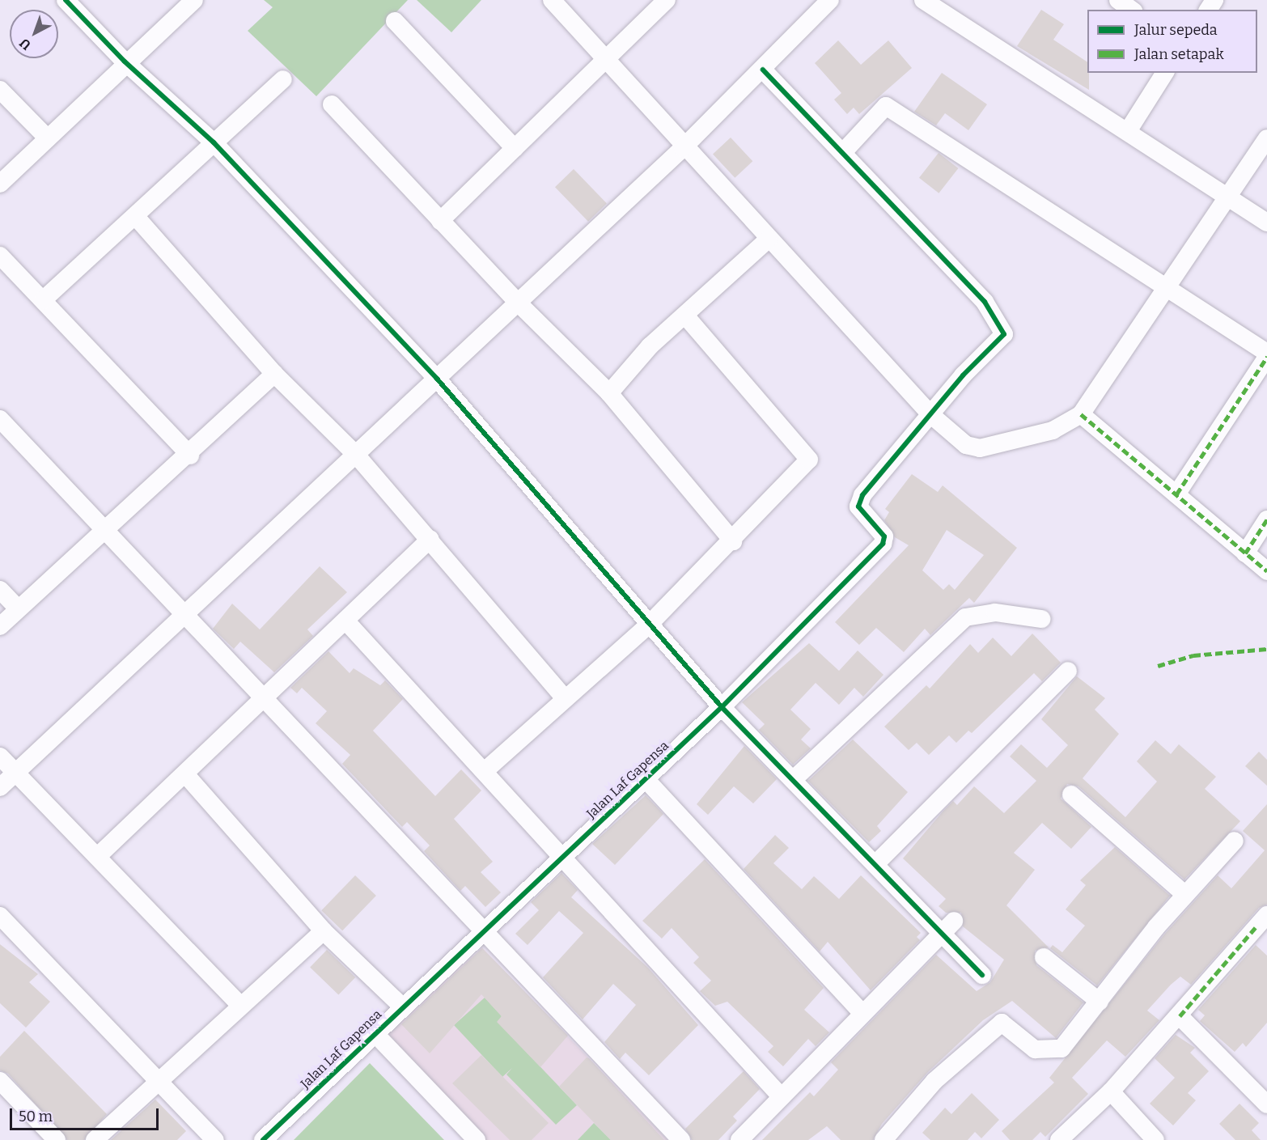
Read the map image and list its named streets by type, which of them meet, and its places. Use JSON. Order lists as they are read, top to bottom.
{
  "streets": {
    "street": ["Jalan Laf Gapensa"]
  },
  "legend": ["Jalur sepeda", "Jalan setapak"],
  "scale_bar": "50 m",
  "north": "bottom left"
}
